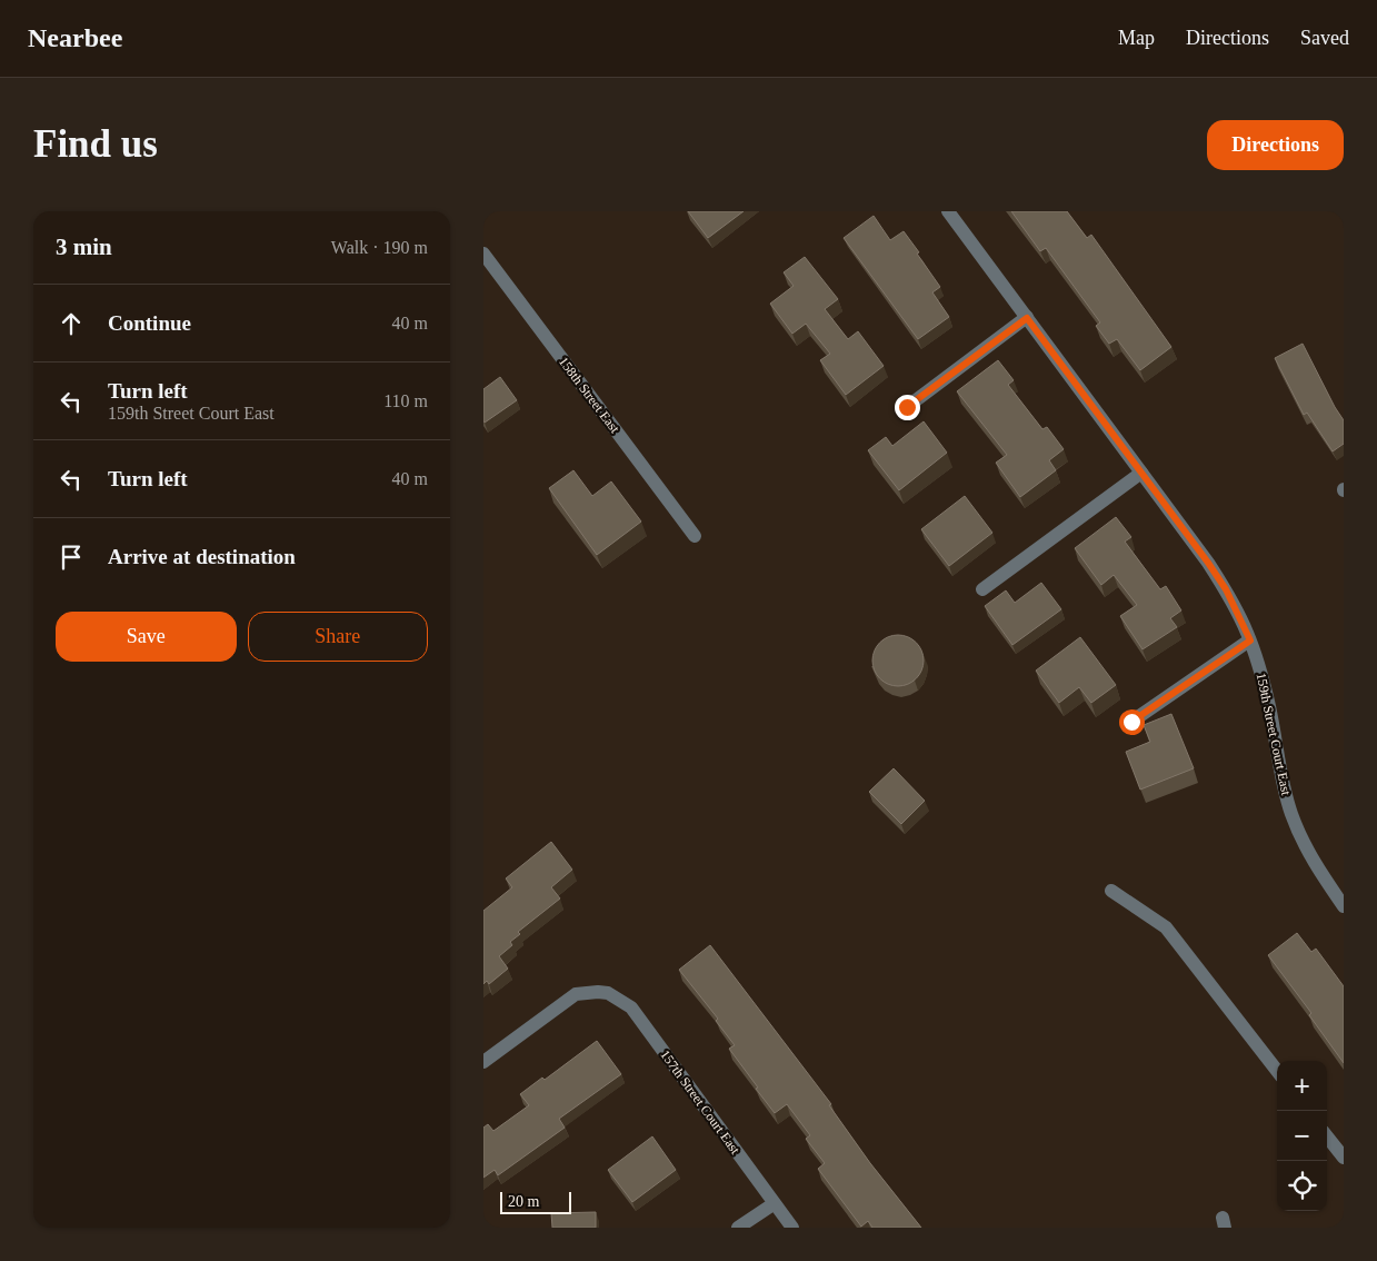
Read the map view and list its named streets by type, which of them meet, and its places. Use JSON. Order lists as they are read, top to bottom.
{
  "streets": {
    "street": ["158th Street East", "159th Street Court East", "157th Street Court East"]
  },
  "scale_bar": "20 m",
  "page": {
    "header": "Nearbee",
    "nav": ["Map", "Directions", "Saved"],
    "buttons": [
      "Directions",
      ["Save", "Share"]
    ],
    "title": "Find us",
    "heading": ["3 min", "Walk · 190 m"],
    "list": [
      ["Continue", "40 m"],
      ["Turn left", "159th Street Court East", "110 m"],
      ["Turn left", "40 m"],
      "Arrive at destination"
    ],
    "map_buttons": ["+", "−"],
    "scale": "20 m"
  }
}
